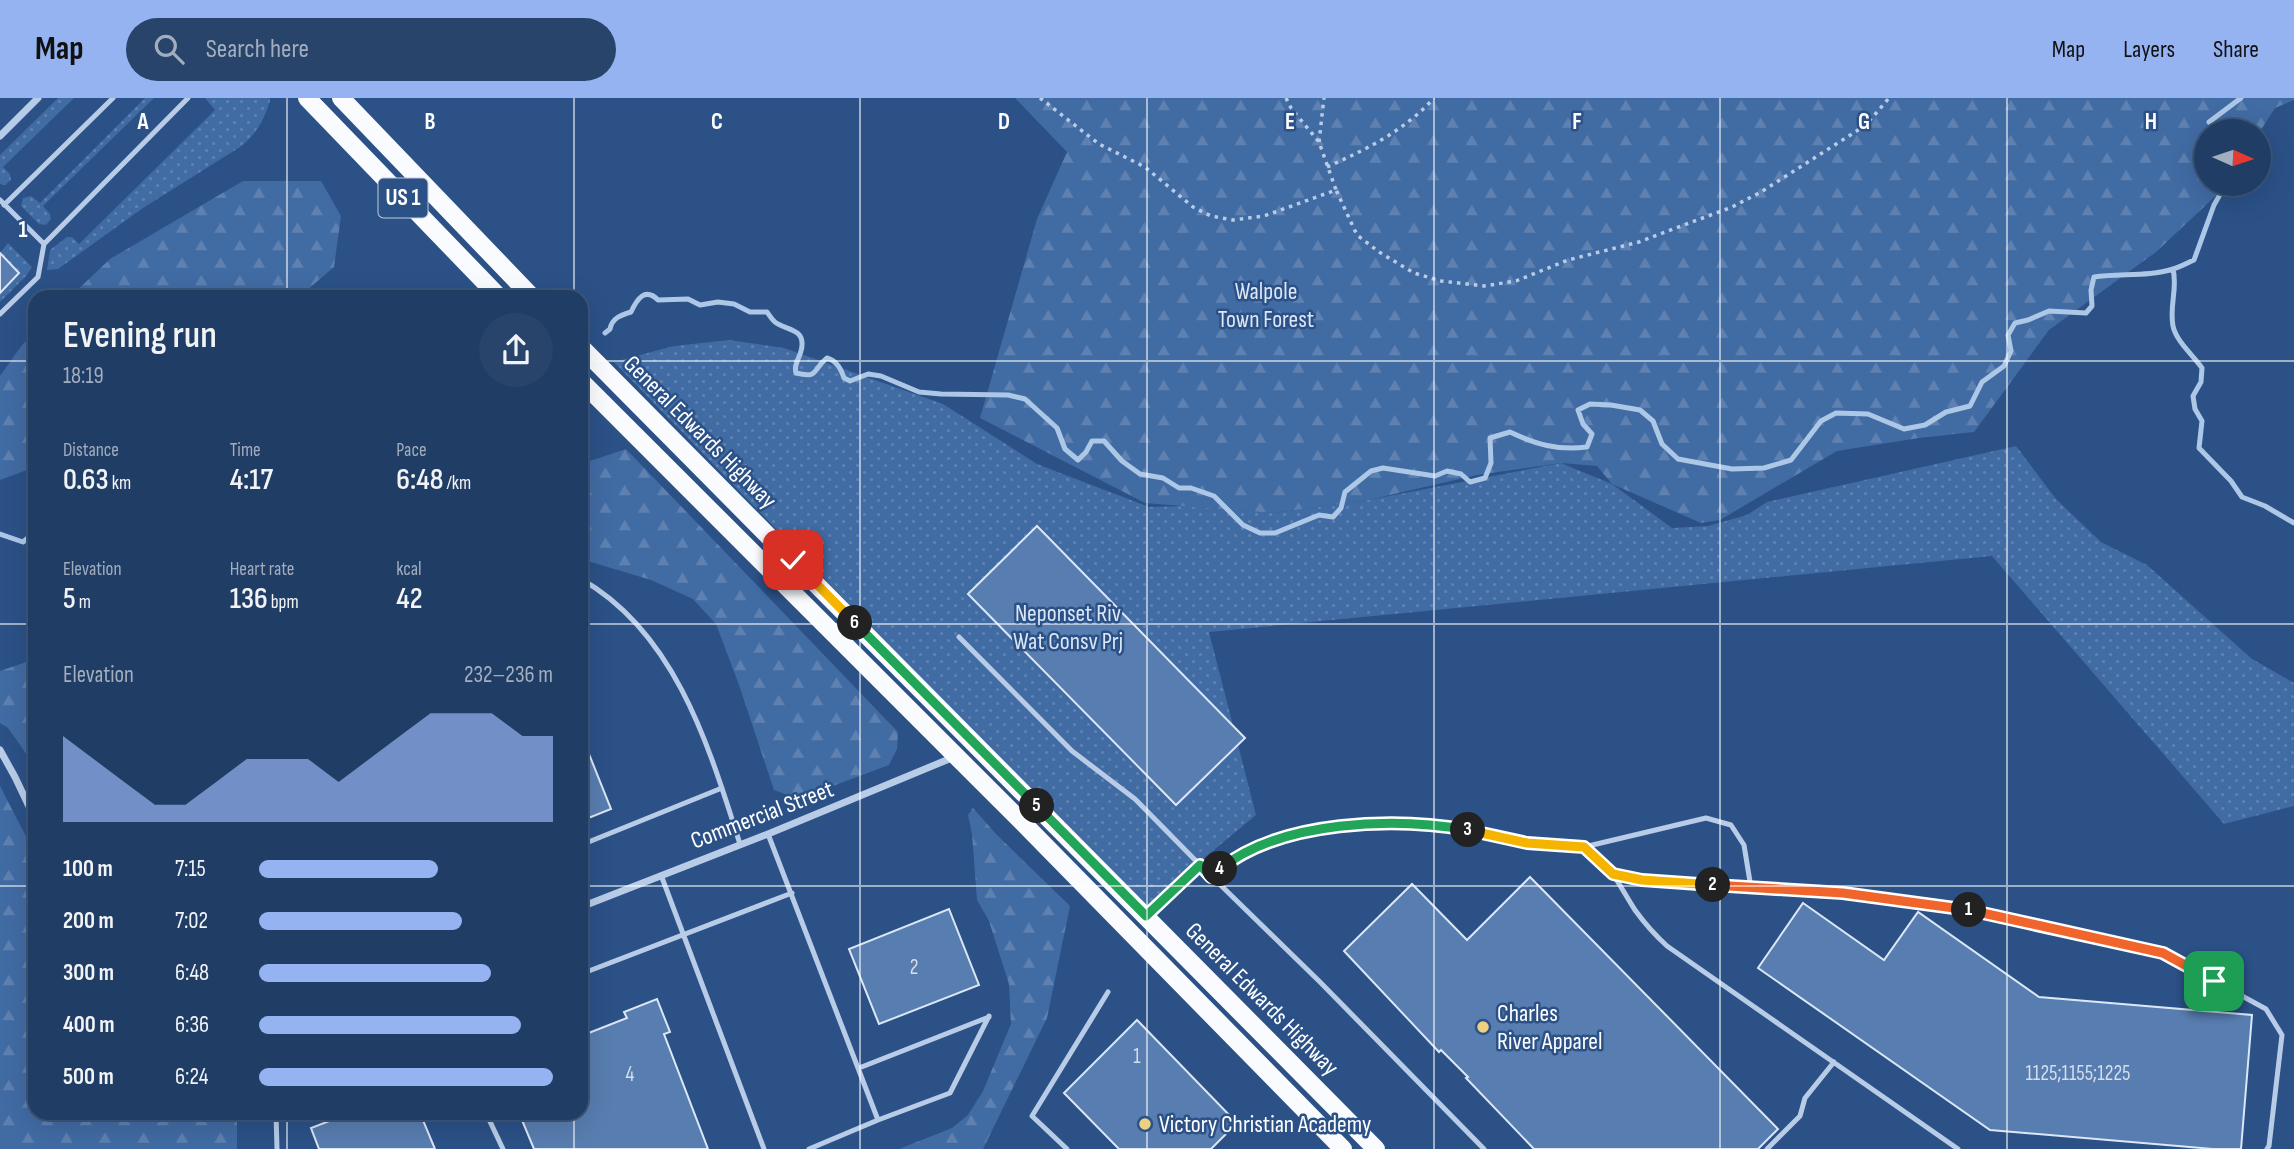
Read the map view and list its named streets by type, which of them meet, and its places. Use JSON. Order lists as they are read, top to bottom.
{
  "streets": {
    "main road": ["US 1", "General Edwards Highway"],
    "street": ["Commercial Street"]
  },
  "crossings": [
    ["General Edwards Highway", "Commercial Street"]
  ],
  "parks": ["Walpole Town Forest", "Neponset Riv Wat Consv Prj"],
  "places": ["Charles River Apparel", "Victory Christian Academy"],
  "house_numbers": [
    "2",
    "1",
    "1125;1155;1225",
    "4"
  ],
  "north": "right",
  "page": {
    "header": "Map",
    "search": "Search here",
    "nav": ["Map", "Layers", "Share"],
    "heading": ["Evening run", "18:19"],
    "stats": [
      ["Distance", "0.63 km"],
      ["Time", "4:17"],
      ["Pace", "6:48 /km"],
      ["Elevation", "5 m"],
      ["Heart rate", "136 bpm"],
      ["kcal", "42"]
    ],
    "pins": [
      "6",
      "5",
      "3",
      "4",
      "2",
      "1"
    ],
    "chart": ["Elevation", "232–236 m"],
    "list": [
      {
        "name": "100 m",
        "note": "7:15"
      },
      {
        "name": "200 m",
        "note": "7:02"
      },
      {
        "name": "300 m",
        "note": "6:48"
      },
      {
        "name": "400 m",
        "note": "6:36"
      },
      {
        "name": "500 m",
        "note": "6:24"
      }
    ]
  },
  "grid": {
    "columns": [
      "A",
      "B",
      "C",
      "D",
      "E",
      "F",
      "G",
      "H"
    ],
    "rows": ["1"]
  }
}
